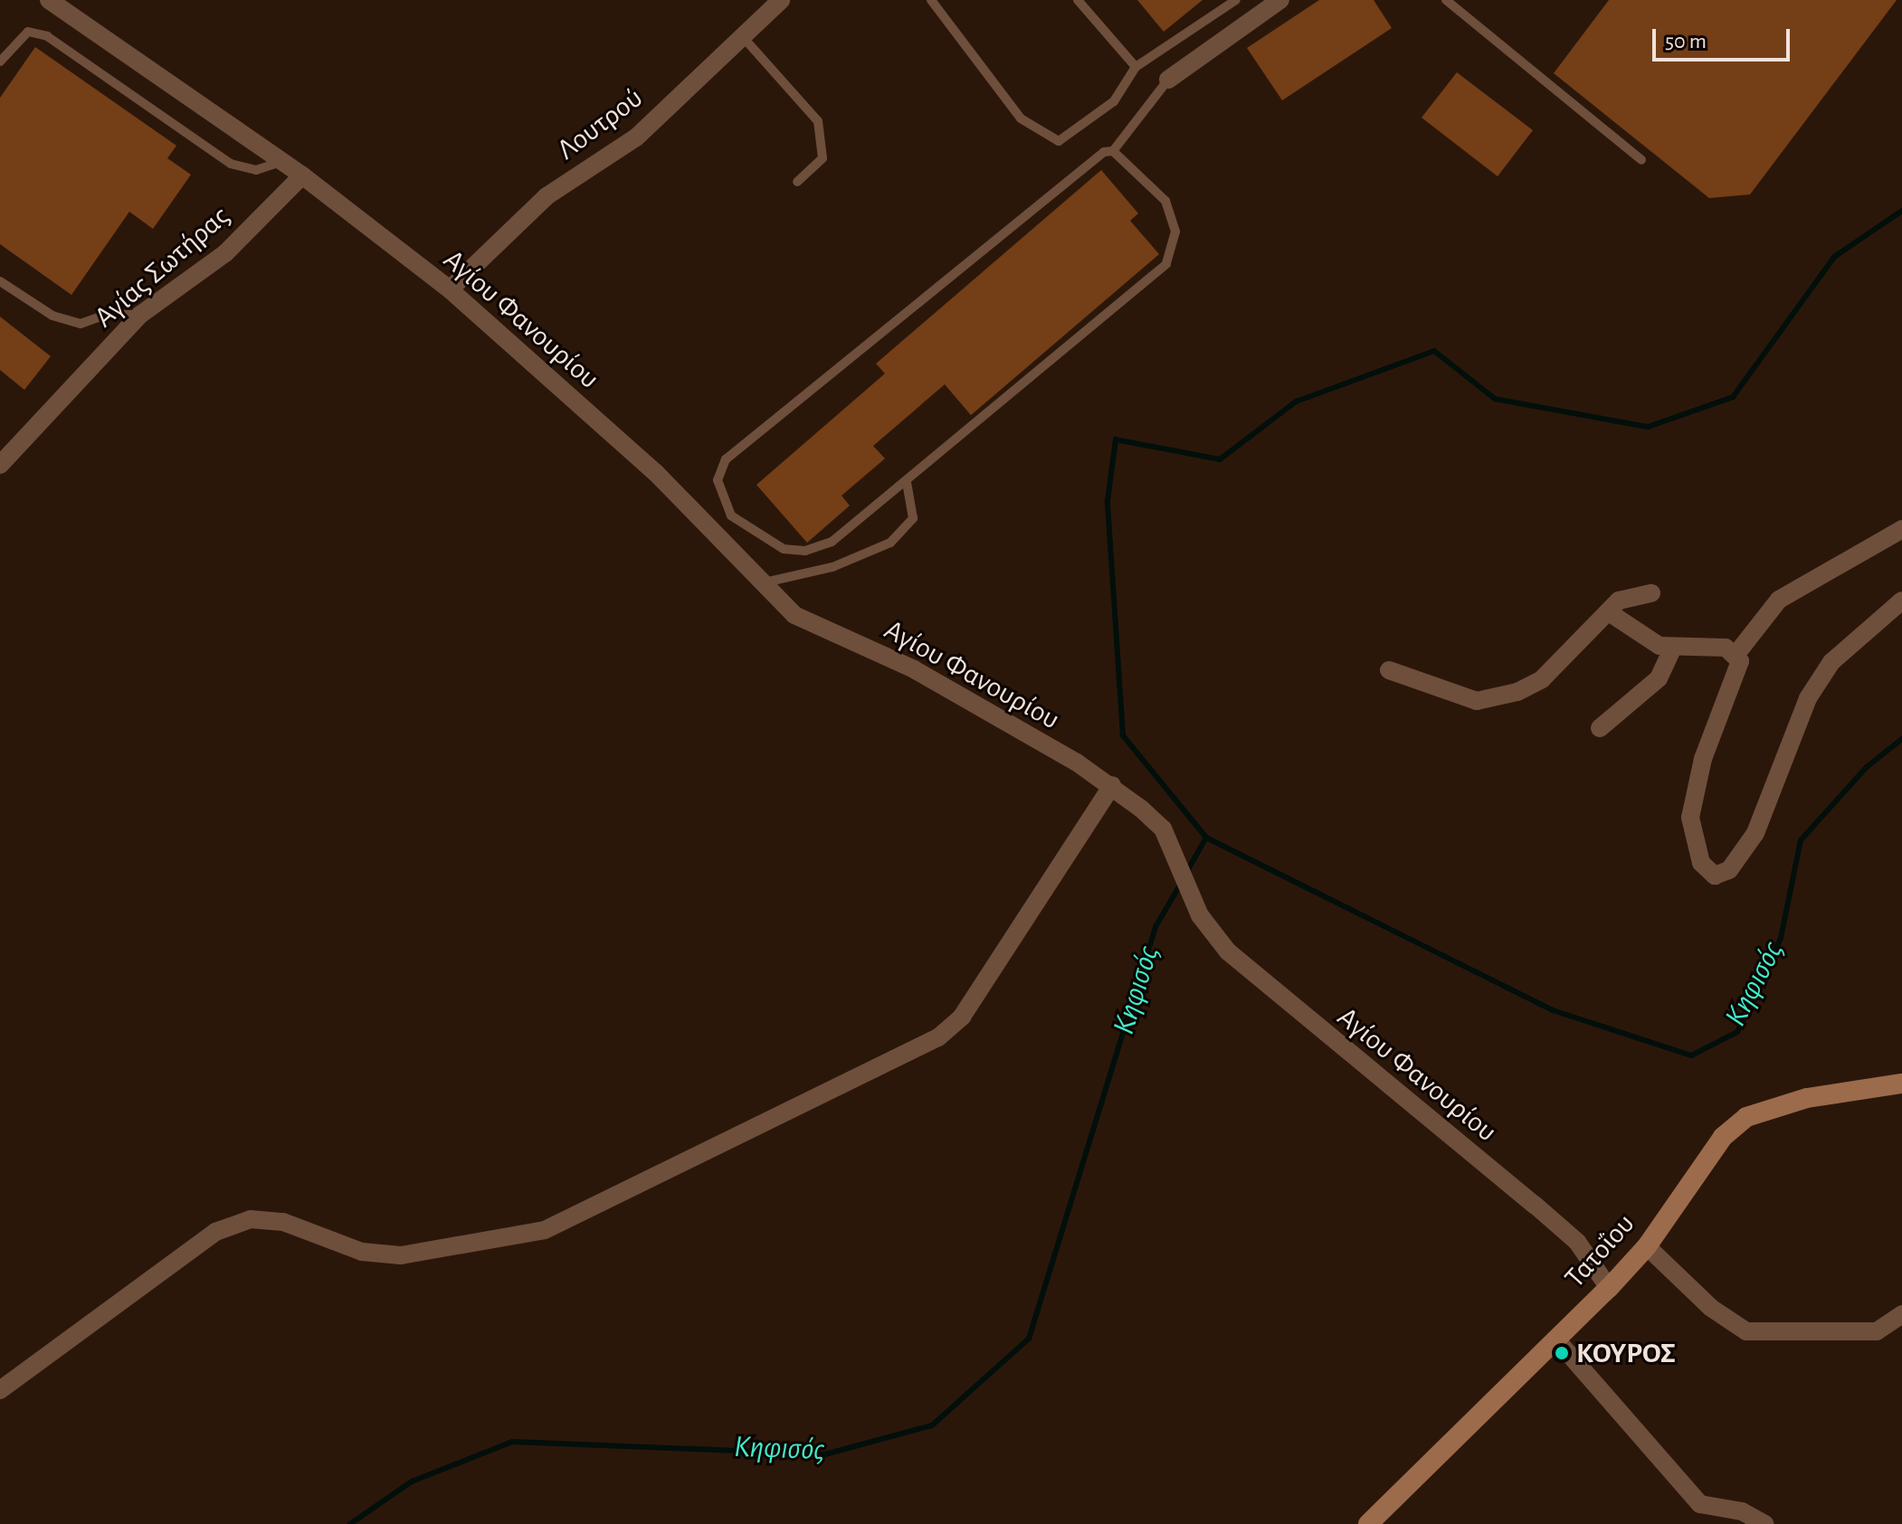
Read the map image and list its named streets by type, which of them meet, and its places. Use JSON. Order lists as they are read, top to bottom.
{
  "streets": {
    "main road": ["Τατοΐου"],
    "street": ["Λουτρού", "Αγίας Σωτήρας", "Αγίου Φανουρίου"]
  },
  "crossings": [
    ["Λουτρού", "Αγίου Φανουρίου"],
    ["Αγίας Σωτήρας", "Αγίου Φανουρίου"],
    ["Αγίου Φανουρίου", "Τατοΐου"]
  ],
  "water": ["Κηφισός"],
  "places": ["ΚΟΥΡΟΣ"],
  "scale_bar": "50 m"
}
